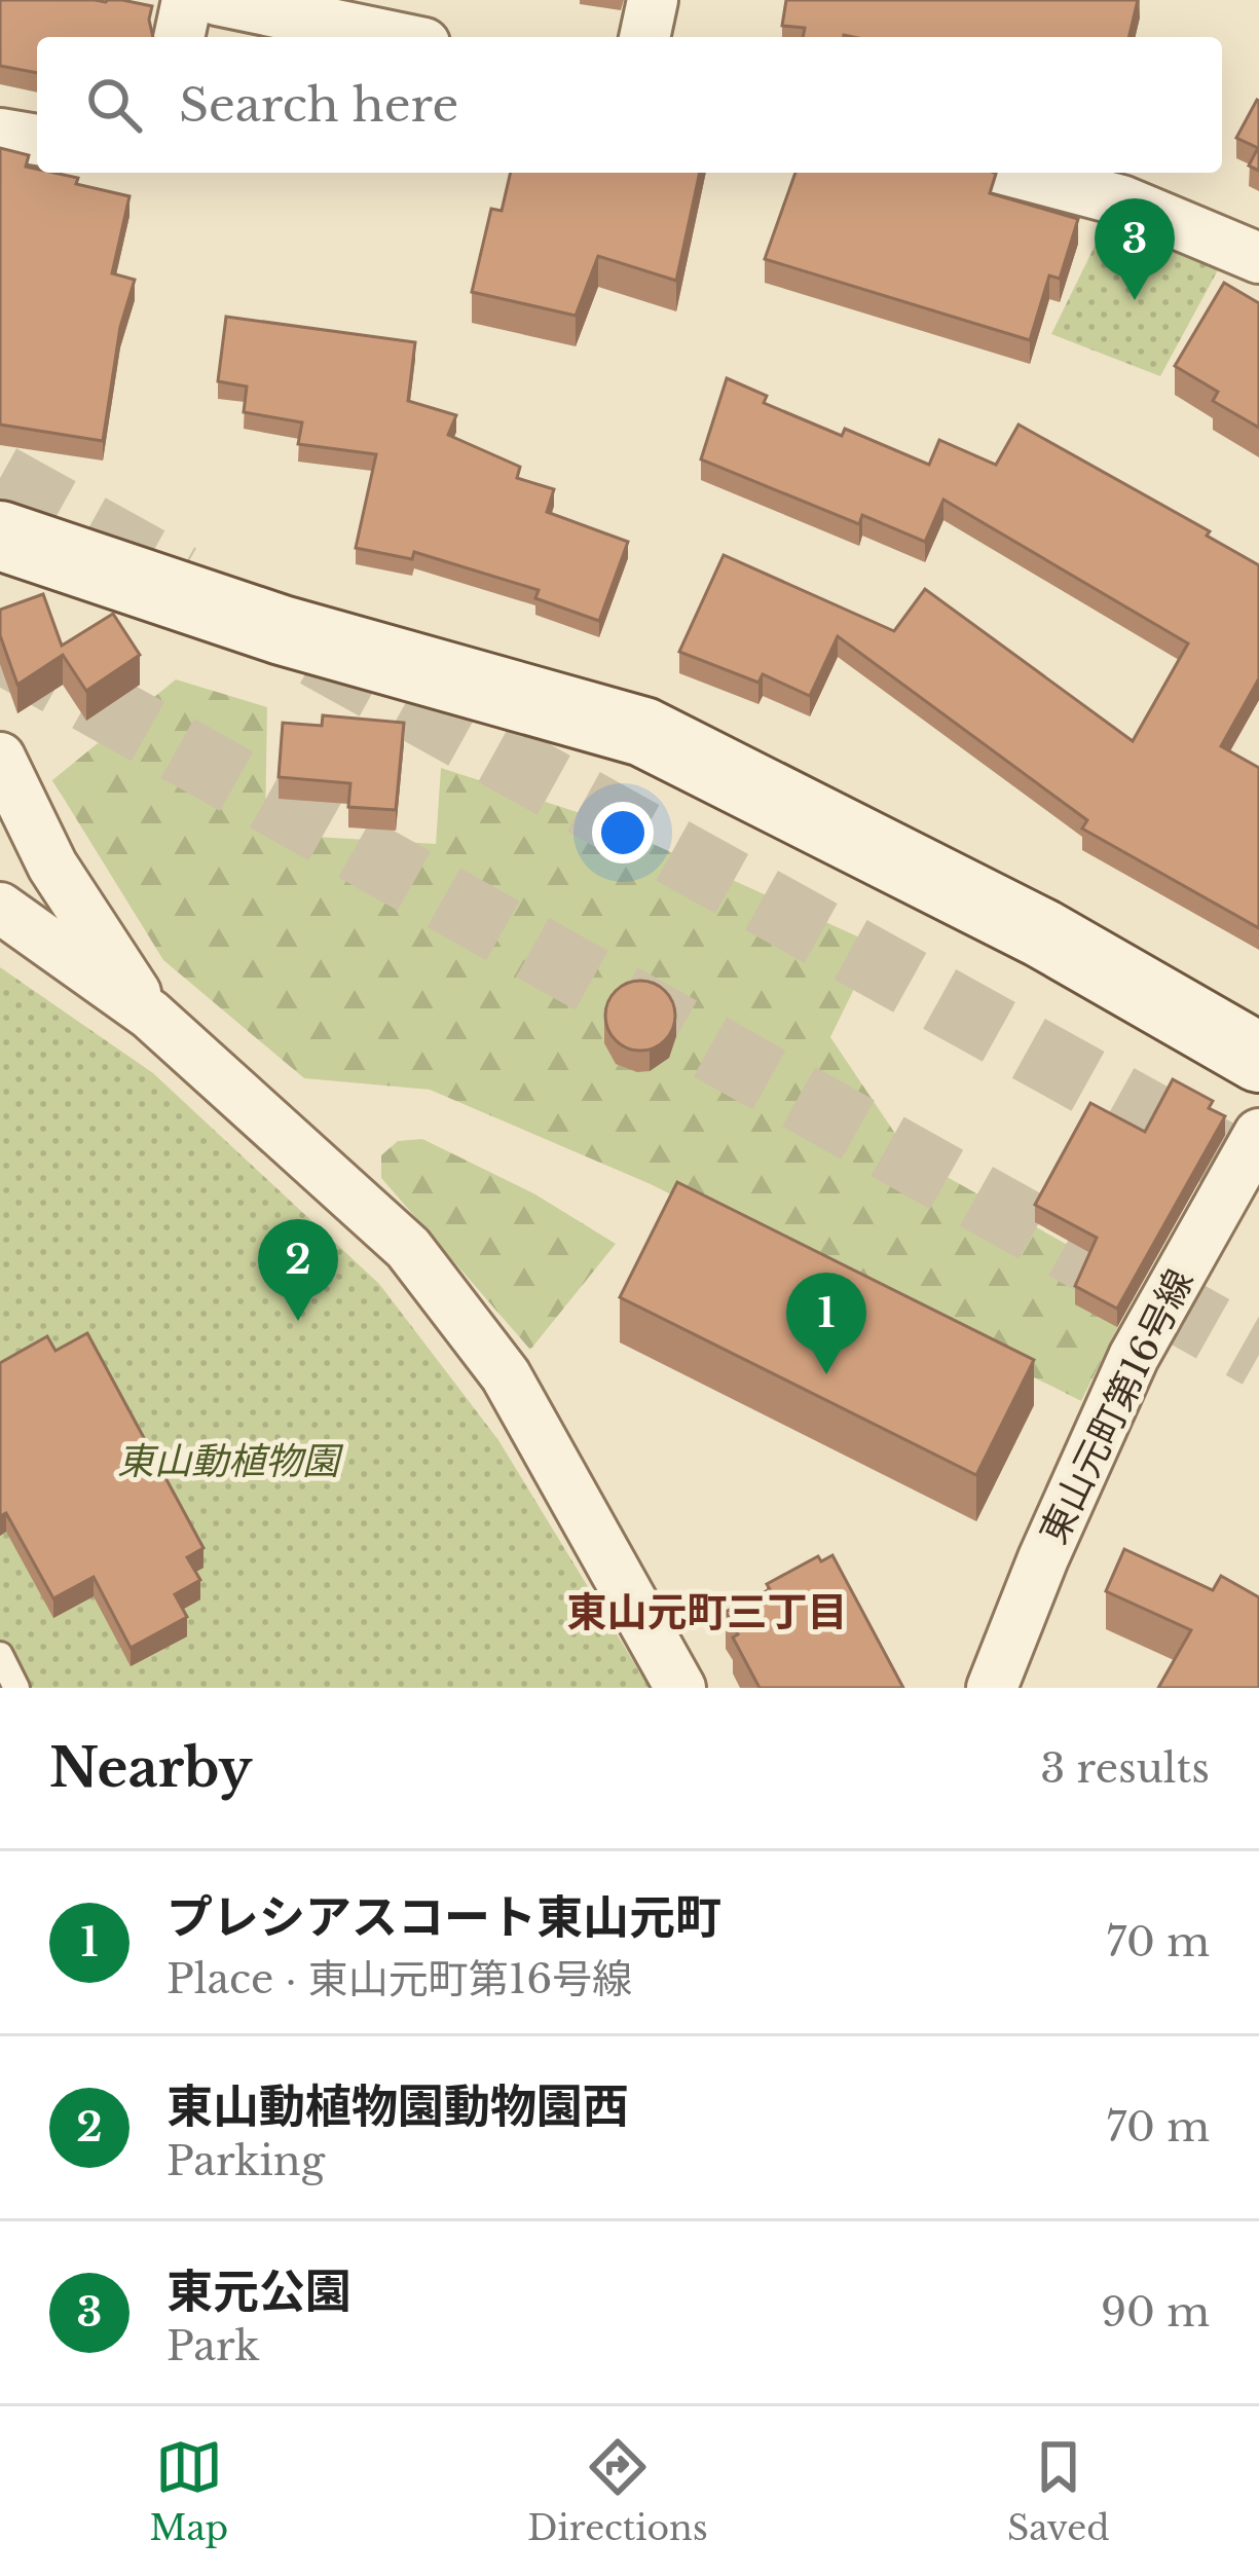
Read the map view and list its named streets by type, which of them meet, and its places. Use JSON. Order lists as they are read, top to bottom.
{
  "streets": {
    "street": ["東山元町第16号線"]
  },
  "districts": ["東山元町三丁目"],
  "parks": ["東山動植物園"],
  "page": {
    "search": "Search here",
    "pins": ["3", "2", "1"],
    "heading": ["Nearby", "3 results"],
    "list": [
      {
        "mark": "1",
        "name": "プレシアスコート東山元町",
        "note": "Place · 東山元町第16号線",
        "value": "70 m"
      },
      {
        "mark": "2",
        "name": "東山動植物園動物園西",
        "note": "Parking",
        "value": "70 m"
      },
      {
        "mark": "3",
        "name": "東元公園",
        "note": "Park",
        "value": "90 m"
      }
    ],
    "nav": ["Map", "Directions", "Saved"]
  }
}
